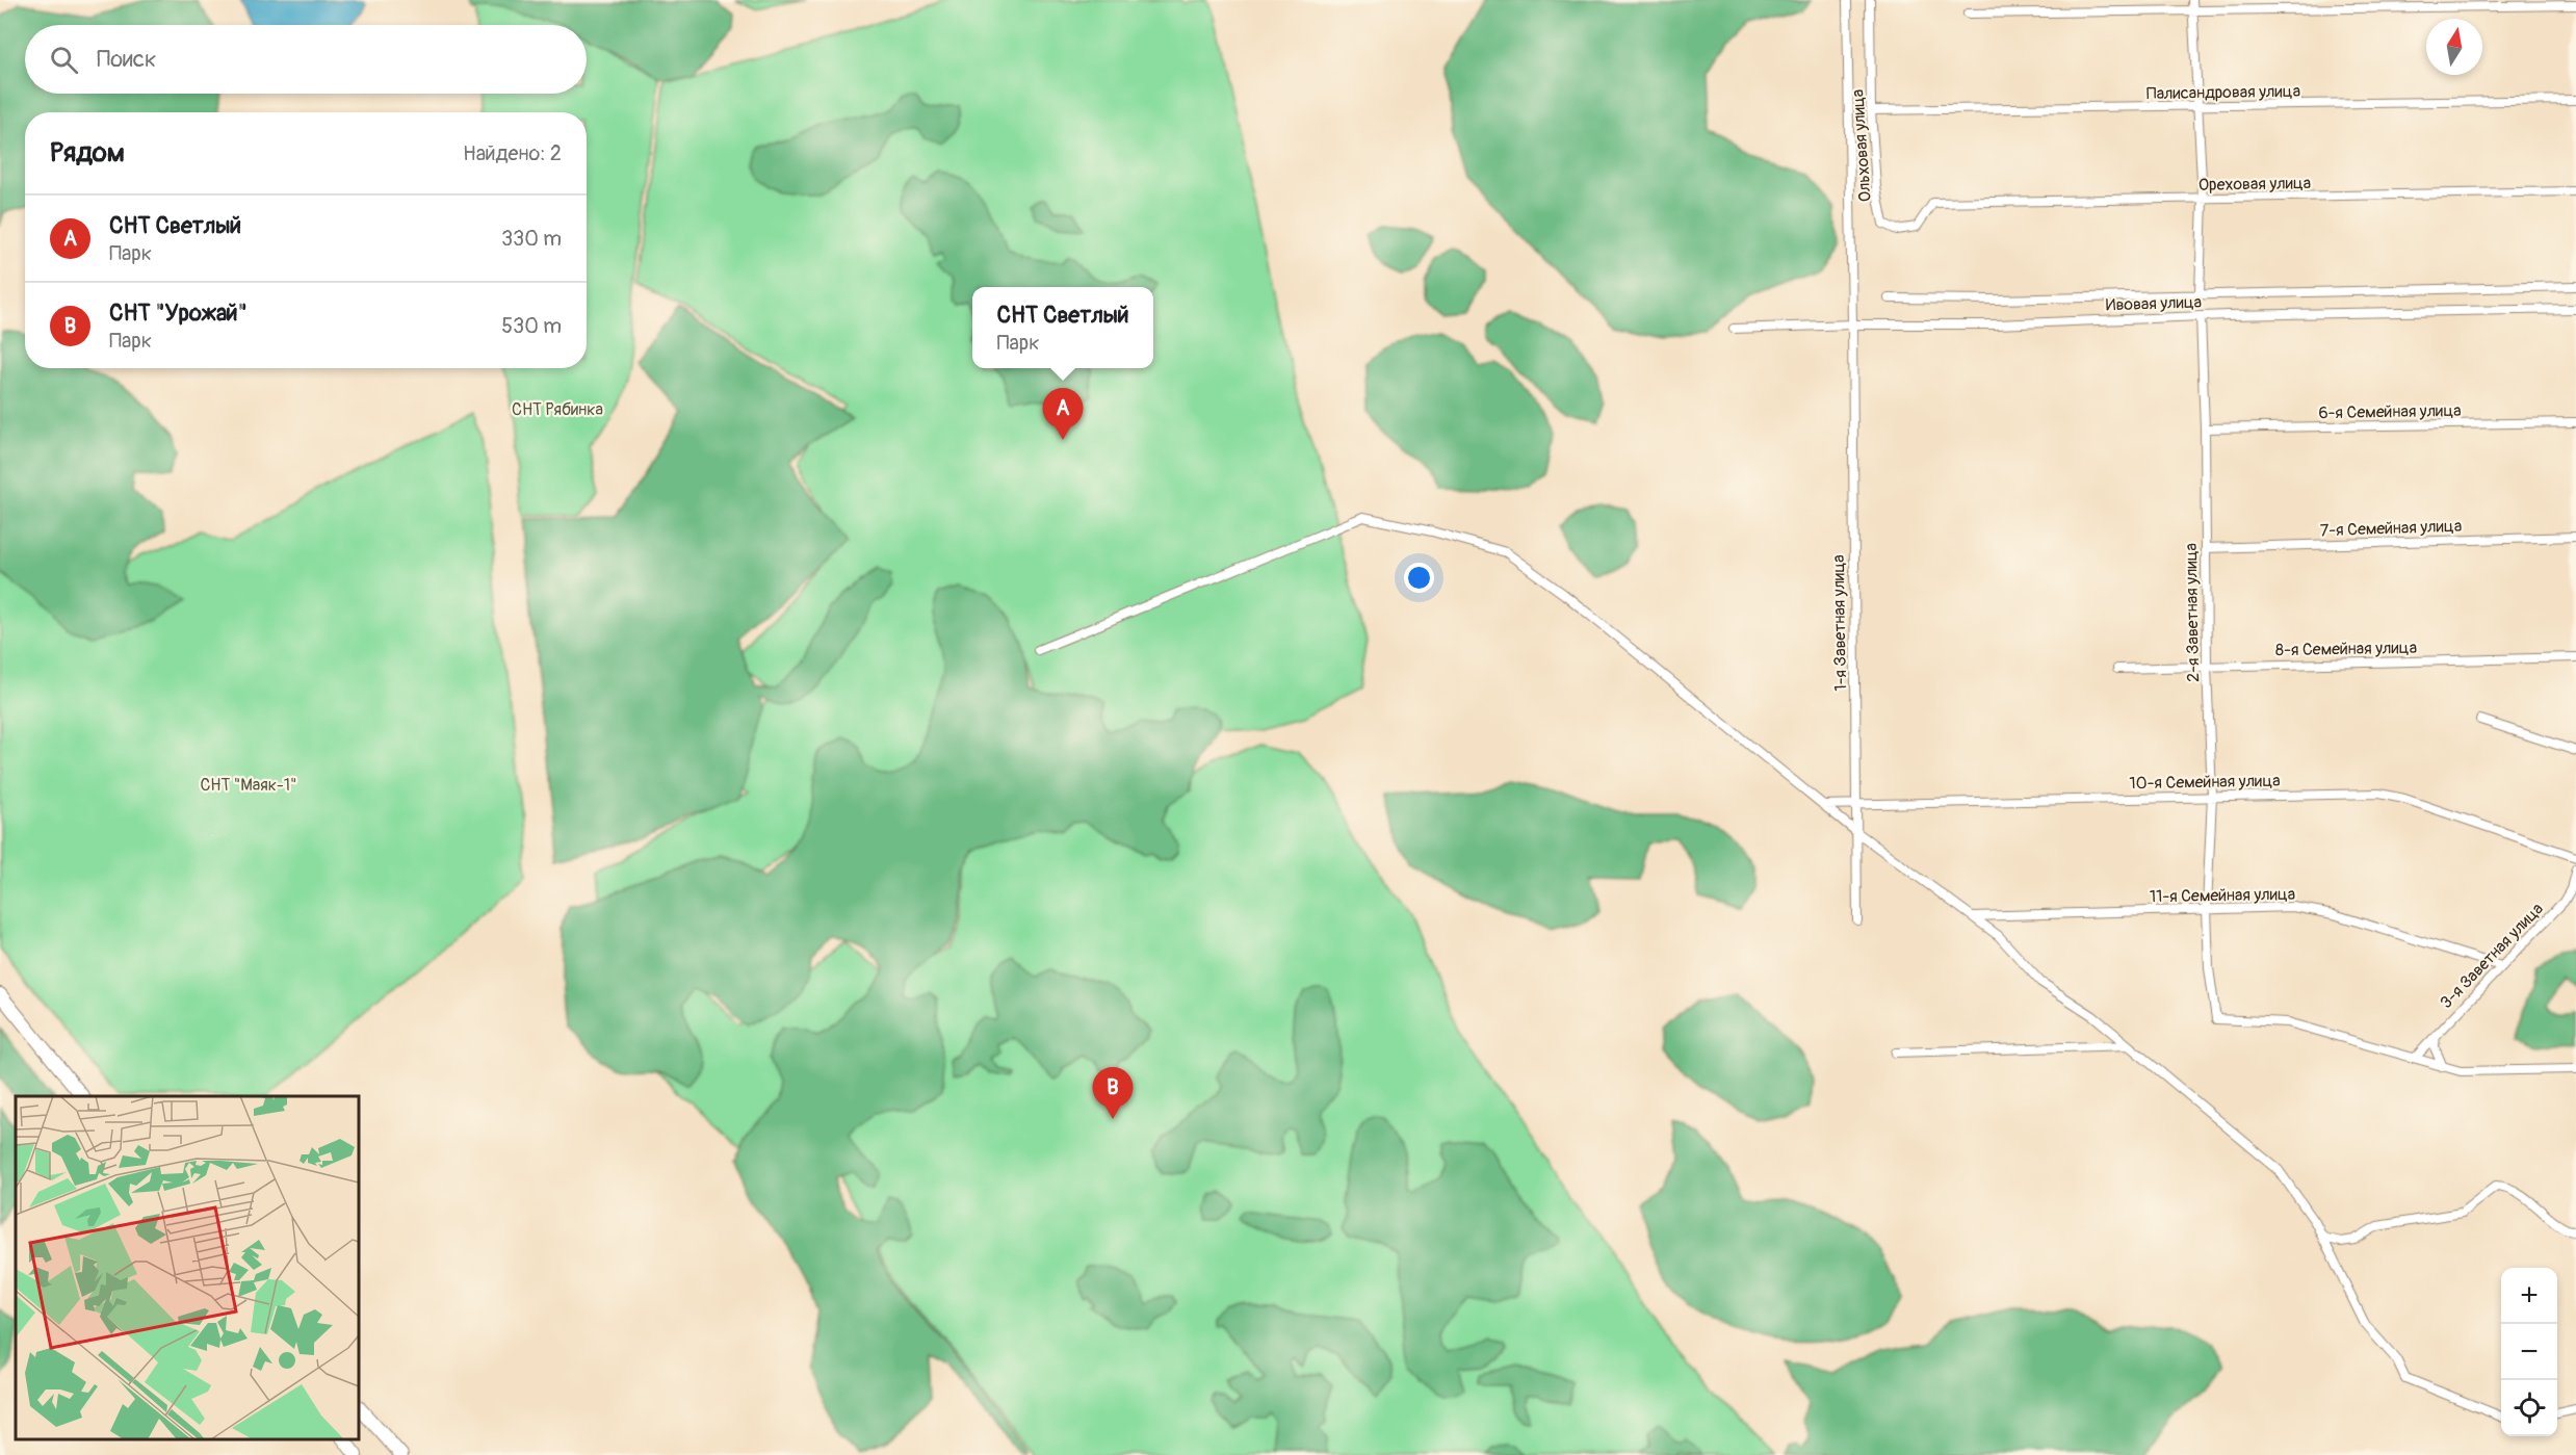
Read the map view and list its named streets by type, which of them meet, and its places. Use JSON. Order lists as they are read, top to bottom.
{
  "streets": {
    "street": [
      "Палисандровая улица",
      "Ольховая улица",
      "Ореховая улица",
      "Ивовая улица",
      "6-я Семейная улица",
      "7-я Семейная улица",
      "2-я Заветная улица",
      "1-я Заветная улица",
      "8-я Семейная улица",
      "10-я Семейная улица",
      "11-я Семейная улица",
      "3-я Заветная улица"
    ]
  },
  "crossings": [
    ["Палисандровая улица", "Ольховая улица"],
    ["Ольховая улица", "Ореховая улица"],
    ["Ивовая улица", "2-я Заветная улица"],
    ["Ивовая улица", "1-я Заветная улица"],
    ["6-я Семейная улица", "2-я Заветная улица"],
    ["7-я Семейная улица", "2-я Заветная улица"],
    ["2-я Заветная улица", "8-я Семейная улица"],
    ["2-я Заветная улица", "10-я Семейная улица"],
    ["2-я Заветная улица", "11-я Семейная улица"],
    ["2-я Заветная улица", "3-я Заветная улица"],
    ["1-я Заветная улица", "10-я Семейная улица"],
    ["11-я Семейная улица", "3-я Заветная улица"]
  ],
  "parks": ["СНТ Рябинка", "СНТ \"Маяк-1\""],
  "north": "top",
  "page": {
    "search": "Поиск",
    "heading": ["Рядом", "Найдено: 2"],
    "list": [
      {
        "mark": "A",
        "name": "СНТ Светлый",
        "note": "Парк",
        "value": "330 m"
      },
      {
        "mark": "B",
        "name": "СНТ \"Урожай\"",
        "note": "Парк",
        "value": "530 m"
      }
    ],
    "popup": ["СНТ Светлый", "Парк"],
    "pins": ["A", "B"],
    "map_buttons": ["+", "−"]
  }
}
